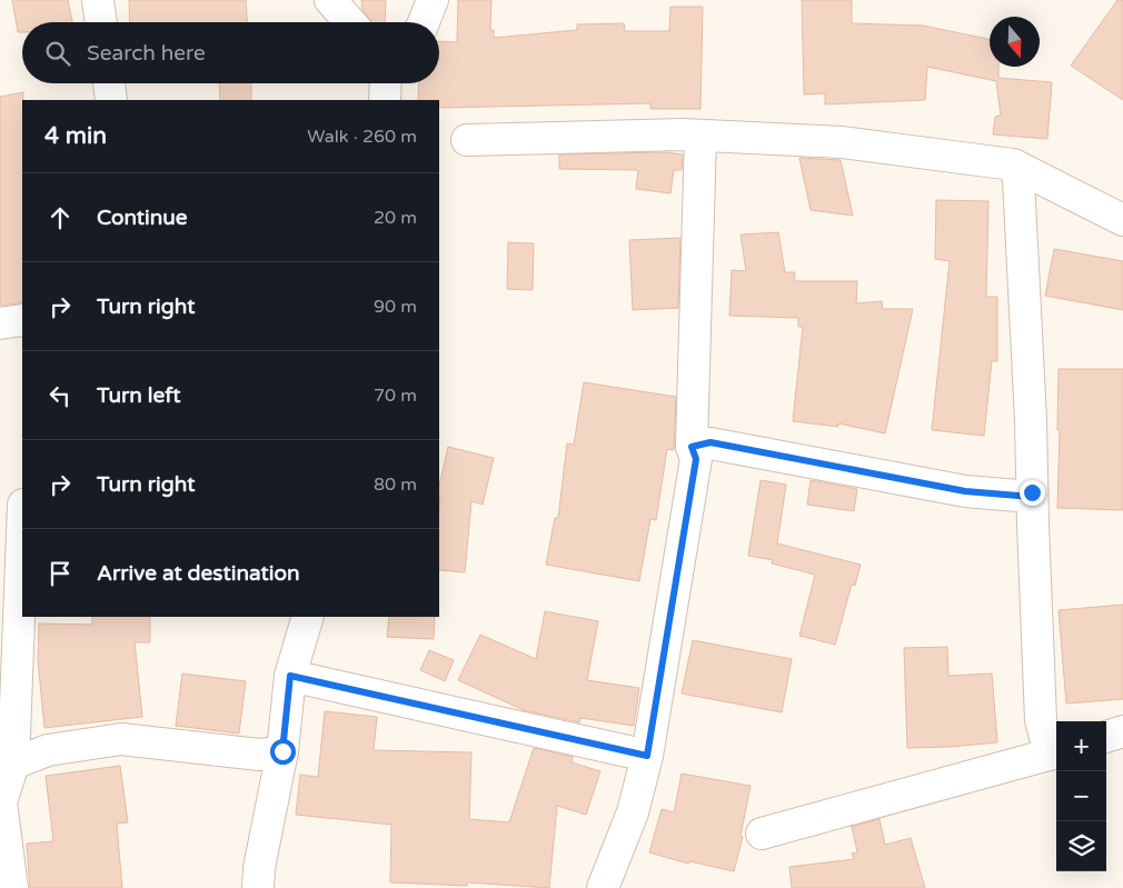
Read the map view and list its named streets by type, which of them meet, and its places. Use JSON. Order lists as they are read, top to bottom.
{
  "north": "bottom",
  "page": {
    "search": "Search here",
    "heading": ["4 min", "Walk · 260 m"],
    "list": [
      ["Continue", "20 m"],
      ["Turn right", "90 m"],
      ["Turn left", "70 m"],
      ["Turn right", "80 m"],
      "Arrive at destination"
    ],
    "map_buttons": ["+", "−"]
  }
}
